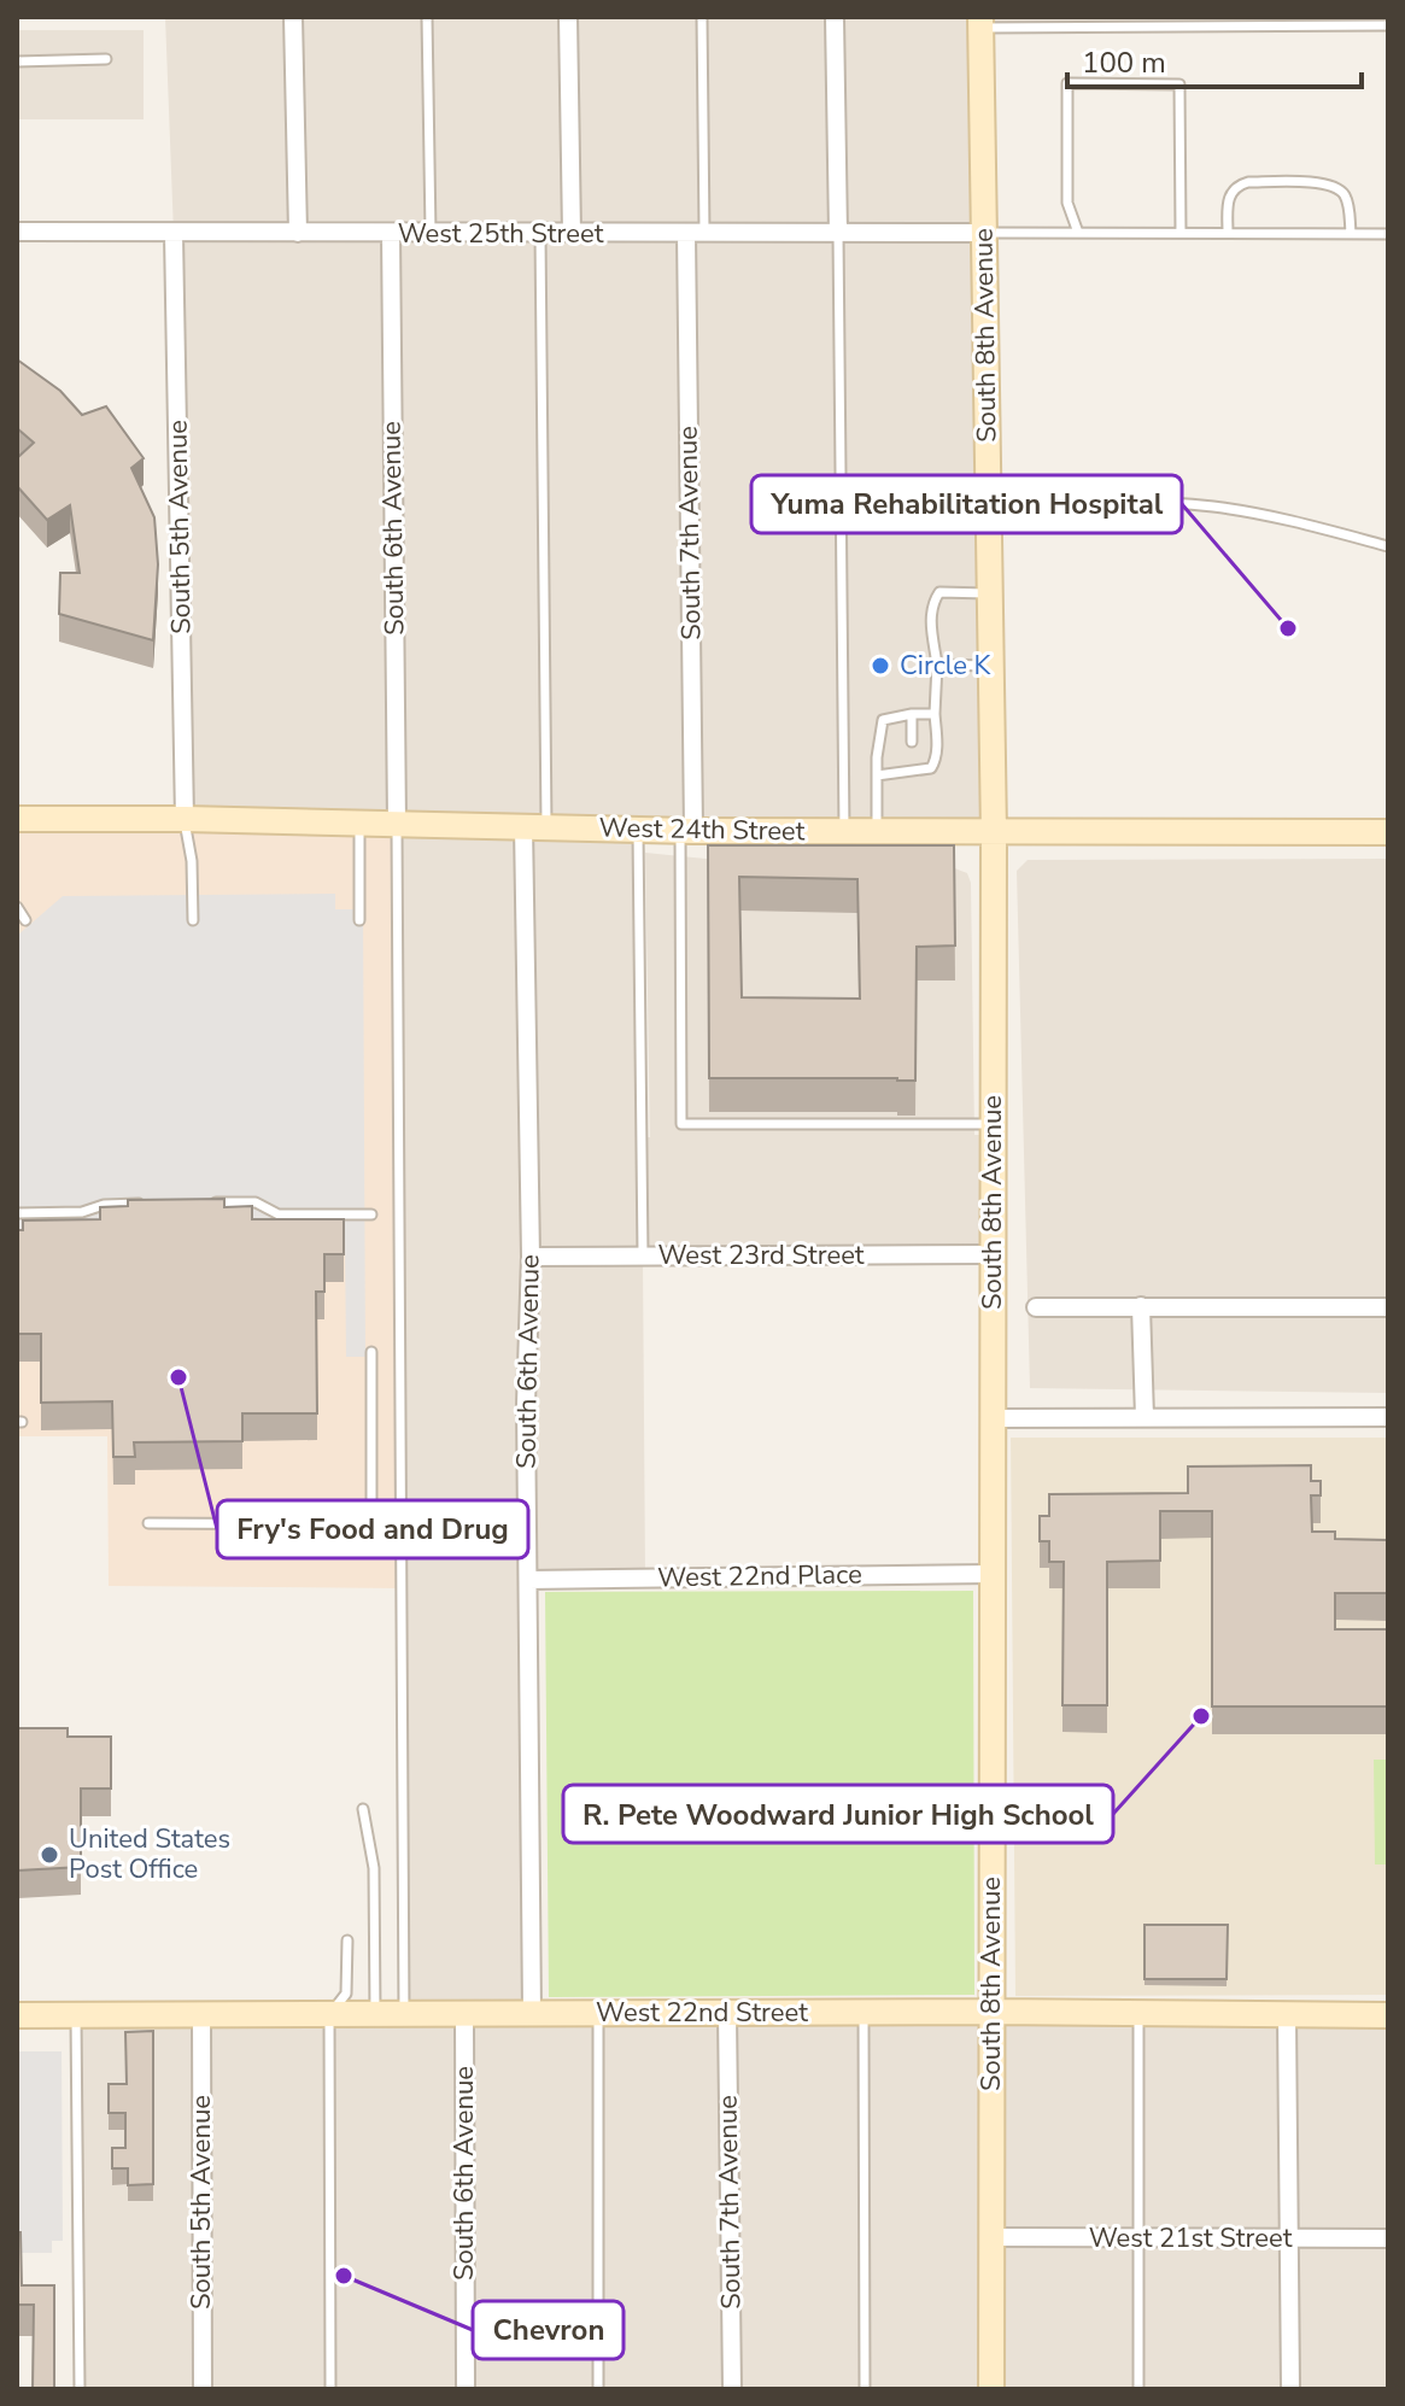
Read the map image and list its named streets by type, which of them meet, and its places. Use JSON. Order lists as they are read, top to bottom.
{
  "streets": {
    "street": [
      "West 25th Street",
      "South 8th Avenue",
      "South 5th Avenue",
      "South 6th Avenue",
      "South 7th Avenue",
      "West 24th Street",
      "West 23rd Street",
      "West 22nd Place",
      "West 22nd Street",
      "West 21st Street"
    ]
  },
  "crossings": [
    ["West 25th Street", "South 8th Avenue"],
    ["West 25th Street", "South 5th Avenue"],
    ["West 25th Street", "South 6th Avenue"],
    ["West 25th Street", "South 7th Avenue"],
    ["South 8th Avenue", "West 24th Street"],
    ["South 8th Avenue", "West 23rd Street"],
    ["South 8th Avenue", "West 22nd Place"],
    ["South 8th Avenue", "West 22nd Street"],
    ["South 8th Avenue", "West 21st Street"],
    ["South 5th Avenue", "West 24th Street"],
    ["South 5th Avenue", "West 22nd Street"],
    ["South 6th Avenue", "West 24th Street"],
    ["South 6th Avenue", "West 23rd Street"],
    ["South 6th Avenue", "West 22nd Place"],
    ["South 6th Avenue", "West 22nd Street"],
    ["South 7th Avenue", "West 24th Street"],
    ["South 7th Avenue", "West 22nd Street"]
  ],
  "places": [
    "Yuma Rehabilitation Hospital",
    "Circle K",
    "Fry's Food and Drug",
    "R. Pete Woodward Junior High School",
    "United States Post Office",
    "Chevron"
  ],
  "scale_bar": "100 m"
}
